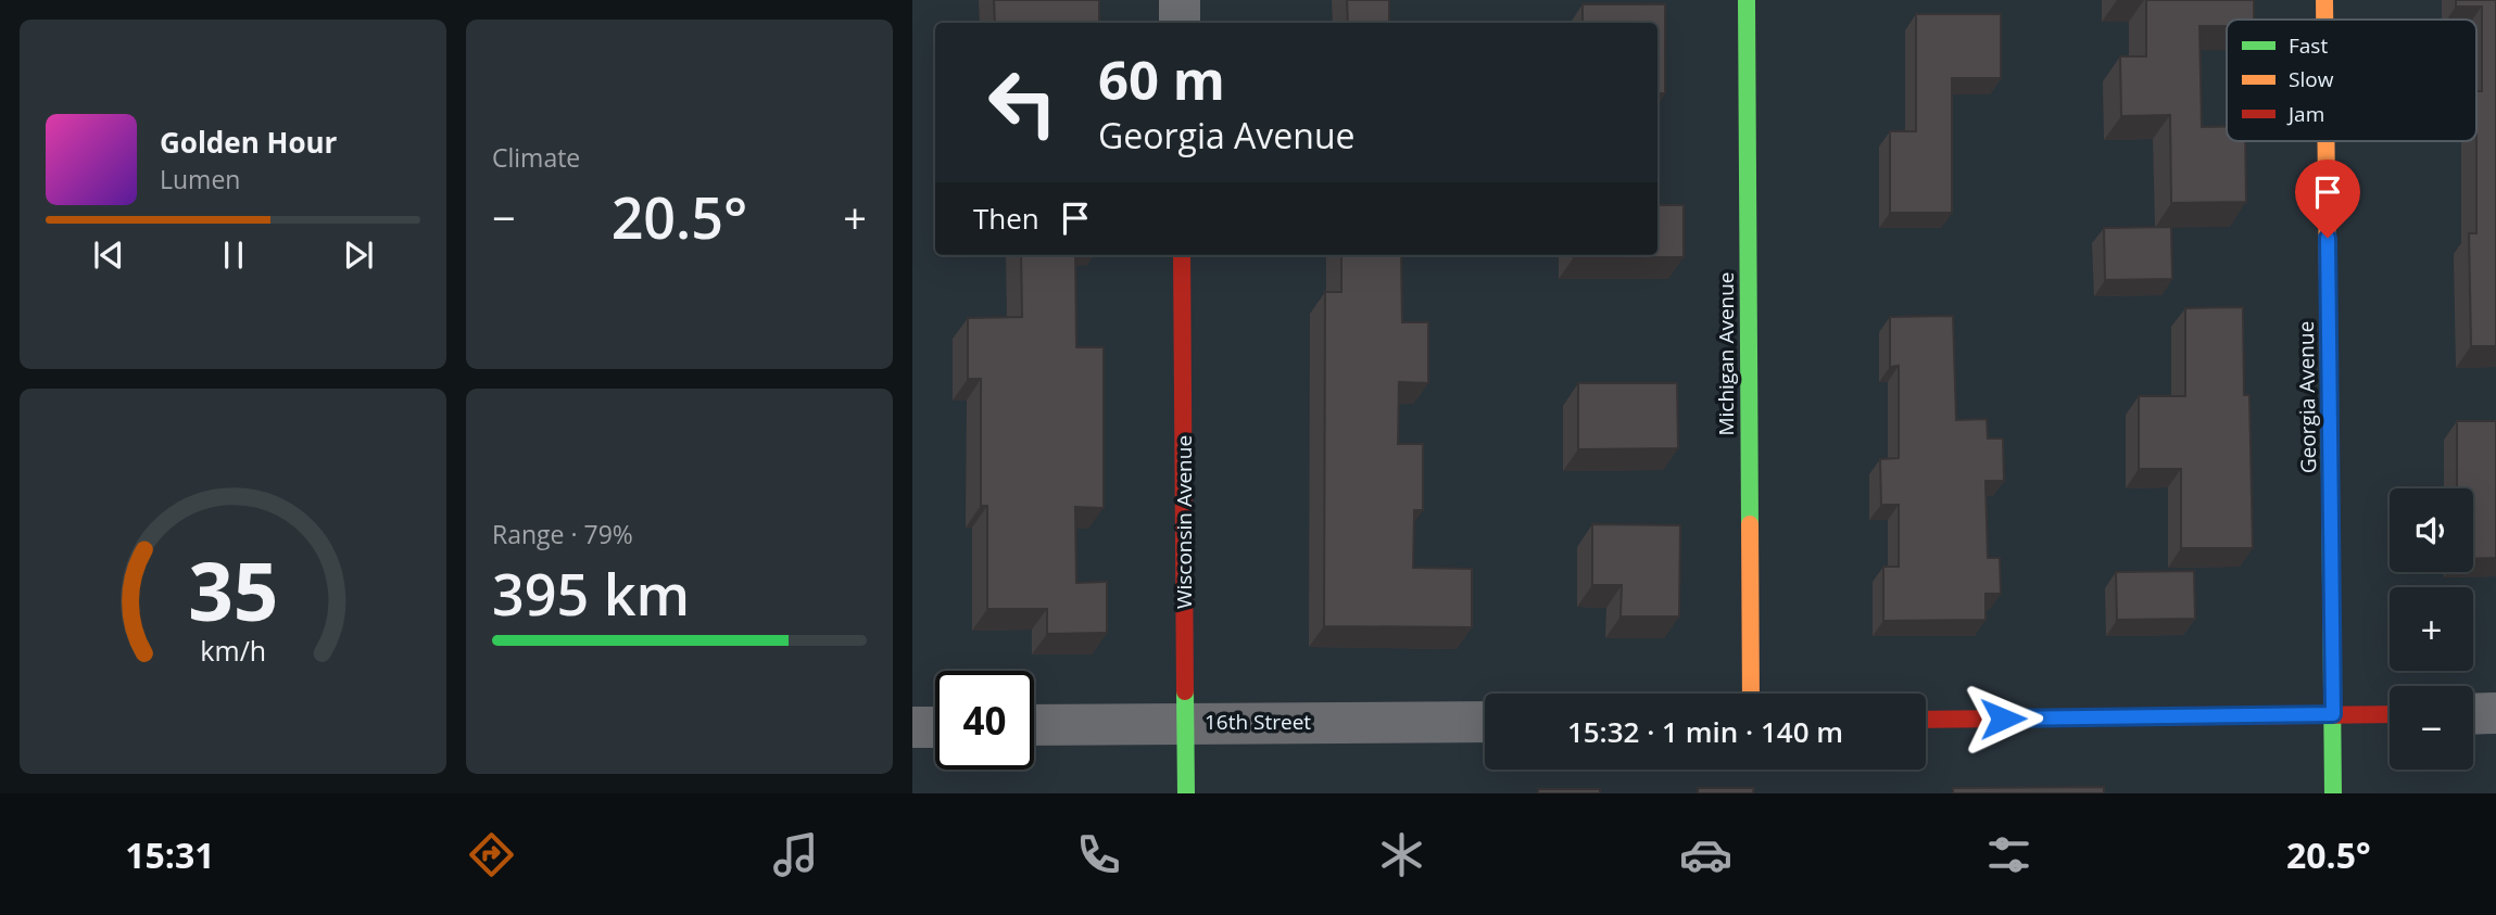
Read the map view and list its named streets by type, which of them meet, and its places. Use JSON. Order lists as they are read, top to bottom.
{
  "streets": {
    "street": [
      "Michigan Avenue",
      "Georgia Avenue",
      "Wisconsin Avenue",
      "16th Street"
    ]
  },
  "crossings": [
    ["Wisconsin Avenue", "16th Street"]
  ],
  "legend": ["Fast", "Slow", "Jam"],
  "page": {
    "tile": [
      "Climate",
      ["Range · 79%", "395 km"]
    ],
    "turn": ["60 m", "Georgia Avenue"],
    "song": ["Golden Hour", "Lumen"],
    "then": "Then",
    "heat": ["−", "20.5°", "+"],
    "map_buttons": ["+", "−"],
    "limit": "40",
    "trip": "15:32 · 1 min · 140 m",
    "tabs": ["15:31", "20.5°"],
    "gauge": ["35", "km/h"]
  }
}
